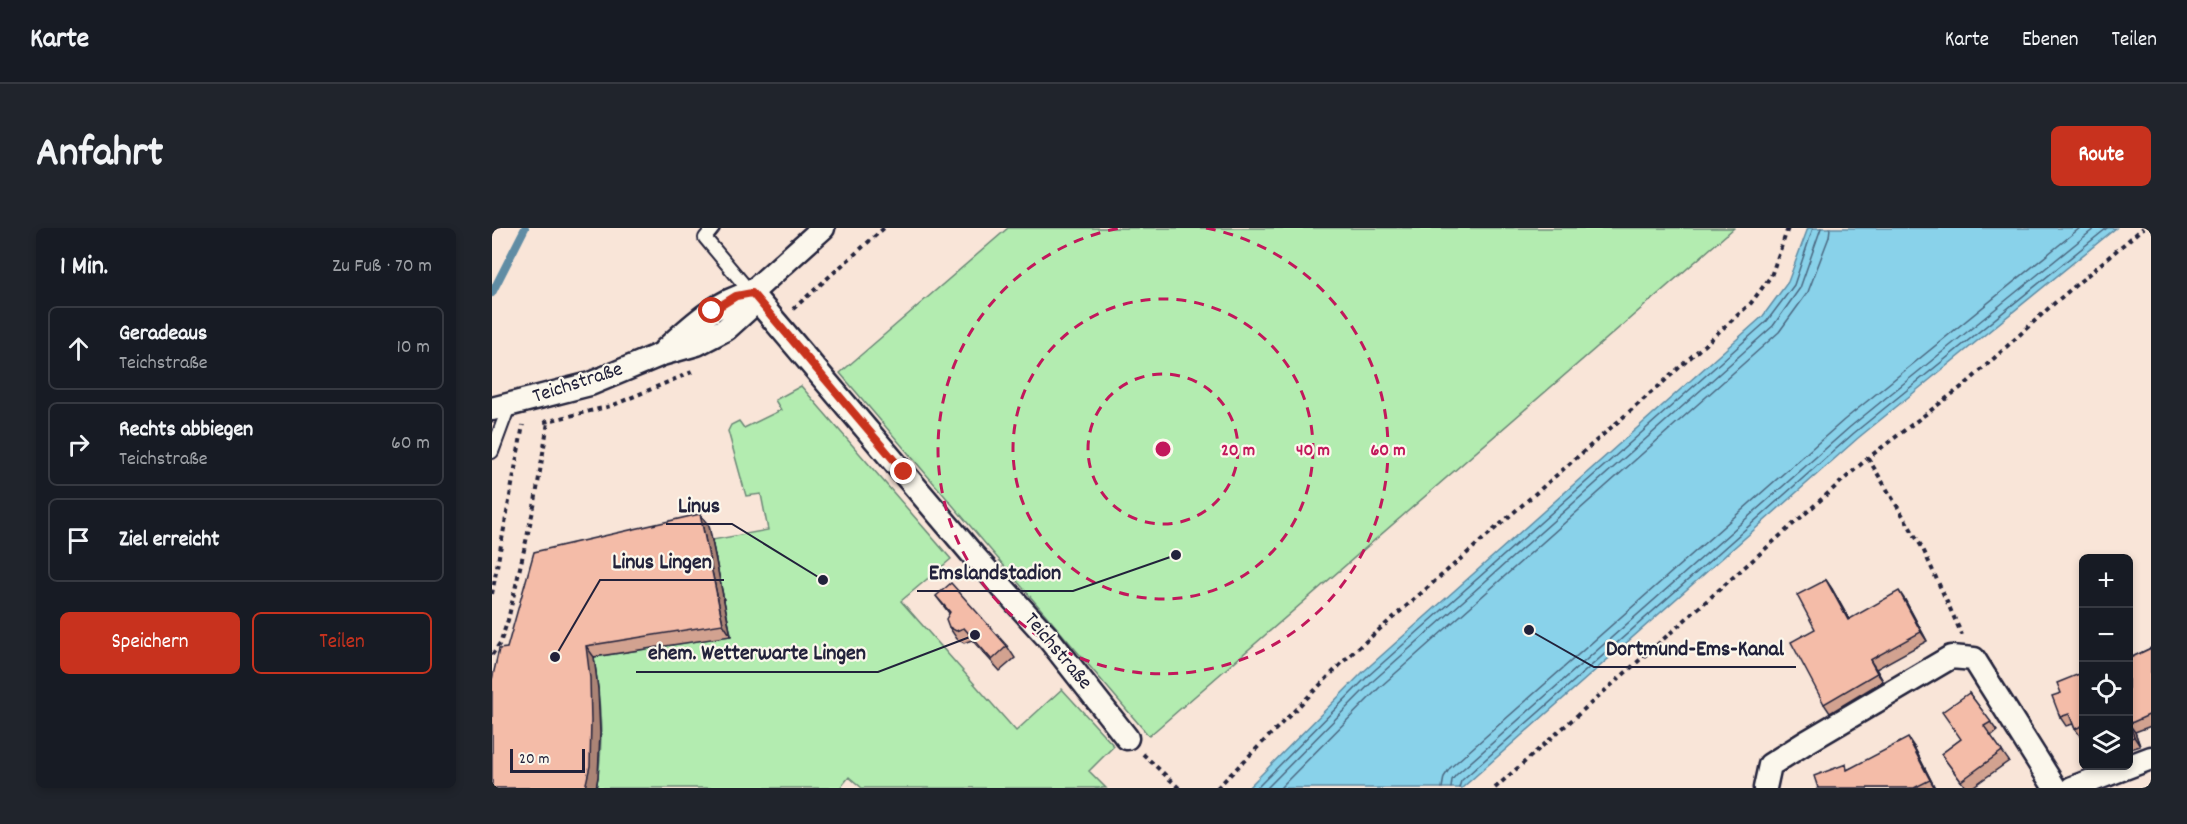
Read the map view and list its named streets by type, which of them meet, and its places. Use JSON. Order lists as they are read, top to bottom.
{
  "streets": {
    "street": ["Teichstraße"]
  },
  "places": [
    "Emslandstadion",
    "Linus",
    "Dortmund-Ems-Kanal",
    "ehem. Wetterwarte Lingen",
    "Linus Lingen"
  ],
  "scale_bar": "20 m",
  "page": {
    "header": "Karte",
    "nav": ["Karte", "Ebenen", "Teilen"],
    "title": "Anfahrt",
    "buttons": [
      "Route",
      ["Speichern", "Teilen"]
    ],
    "heading": ["1 Min.", "Zu Fuß · 70 m"],
    "list": [
      ["Geradeaus", "Teichstraße", "10 m"],
      ["Rechts abbiegen", "Teichstraße", "60 m"],
      "Ziel erreicht"
    ],
    "map_buttons": ["+", "−"],
    "scale": "20 m"
  },
  "rings": ["20 m", "40 m", "60 m"]
}
